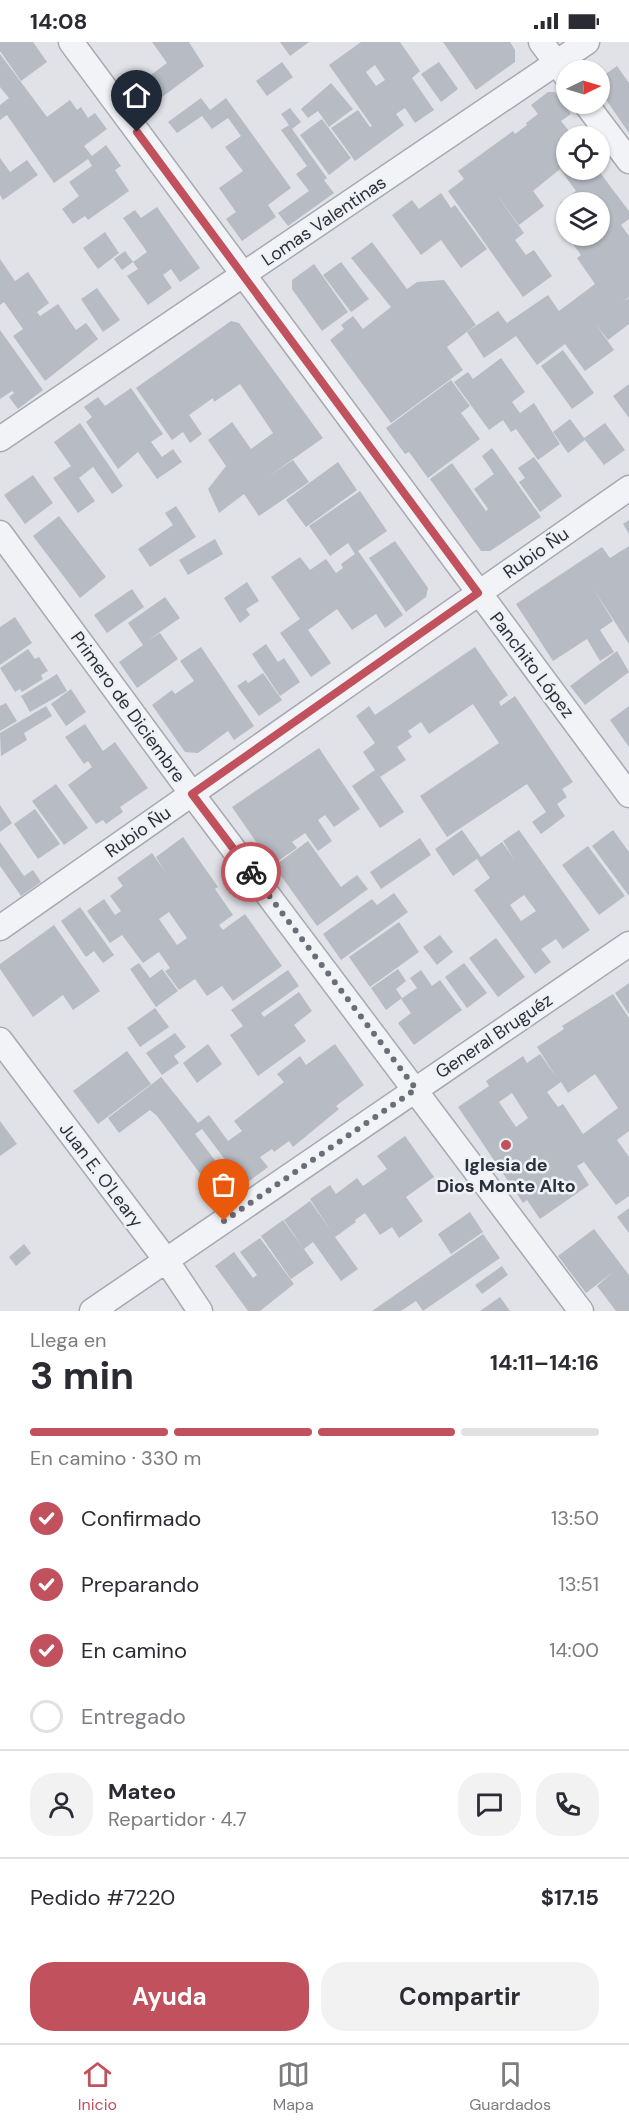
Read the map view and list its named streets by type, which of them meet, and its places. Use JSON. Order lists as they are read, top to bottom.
{
  "streets": {
    "street": [
      "Lomas Valentinas",
      "Rubio Ñu",
      "Panchito López",
      "Primero de Diciembre",
      "General Bruguéz",
      "Juan E. O'Leary"
    ]
  },
  "crossings": [
    ["Lomas Valentinas", "Panchito López"],
    ["Rubio Ñu", "Panchito López"],
    ["Rubio Ñu", "Primero de Diciembre"],
    ["Primero de Diciembre", "General Bruguéz"],
    ["General Bruguéz", "Juan E. O'Leary"]
  ],
  "places": ["Iglesia de Dios Monte Alto"],
  "north": "right",
  "page": {
    "status": "14:08",
    "heading": ["3 min", "Llega en", "14:11–14:16"],
    "panel": [
      "Mateo",
      "Repartidor · 4.7",
      "Pedido #7220",
      "$17.15"
    ],
    "bar": "En camino · 330 m",
    "list": [
      ["Confirmado", "13:50"],
      ["Preparando", "13:51"],
      ["En camino", "14:00"],
      "Entregado"
    ],
    "buttons": ["Ayuda", "Compartir"],
    "tabs": ["Inicio", "Mapa", "Guardados"]
  }
}
